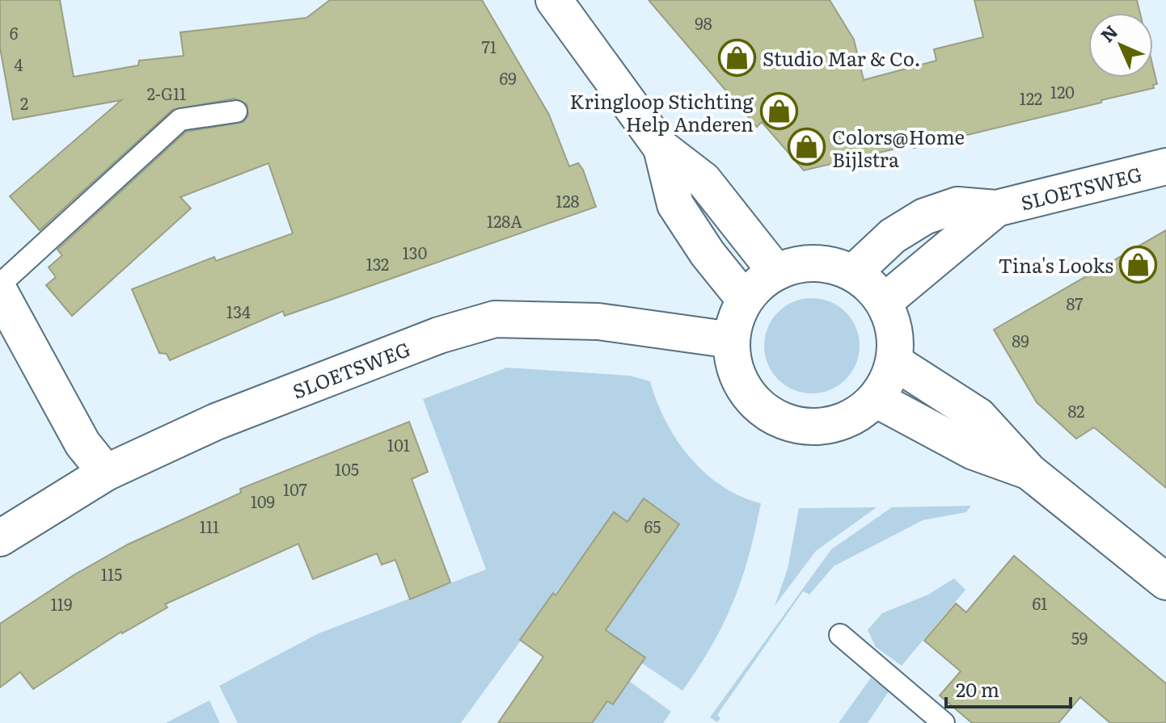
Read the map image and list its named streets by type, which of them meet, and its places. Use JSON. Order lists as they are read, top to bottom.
{
  "streets": {
    "main road": ["SLOETSWEG"]
  },
  "places": {
    "shop": [
      "Studio Mar & Co.",
      "Kringloop Stichting Help Anderen",
      "Colors@Home Bijlstra",
      "Tina's Looks"
    ]
  },
  "house_numbers": [
    "98",
    "6",
    "71",
    "4",
    "69",
    "120",
    "2-G11",
    "122",
    "2",
    "128",
    "128A",
    "130",
    "132",
    "87",
    "134",
    "89",
    "82",
    "101",
    "105",
    "107",
    "109",
    "111",
    "65",
    "115",
    "61",
    "119",
    "59"
  ],
  "scale_bar": "20 m",
  "north": "top left"
}
